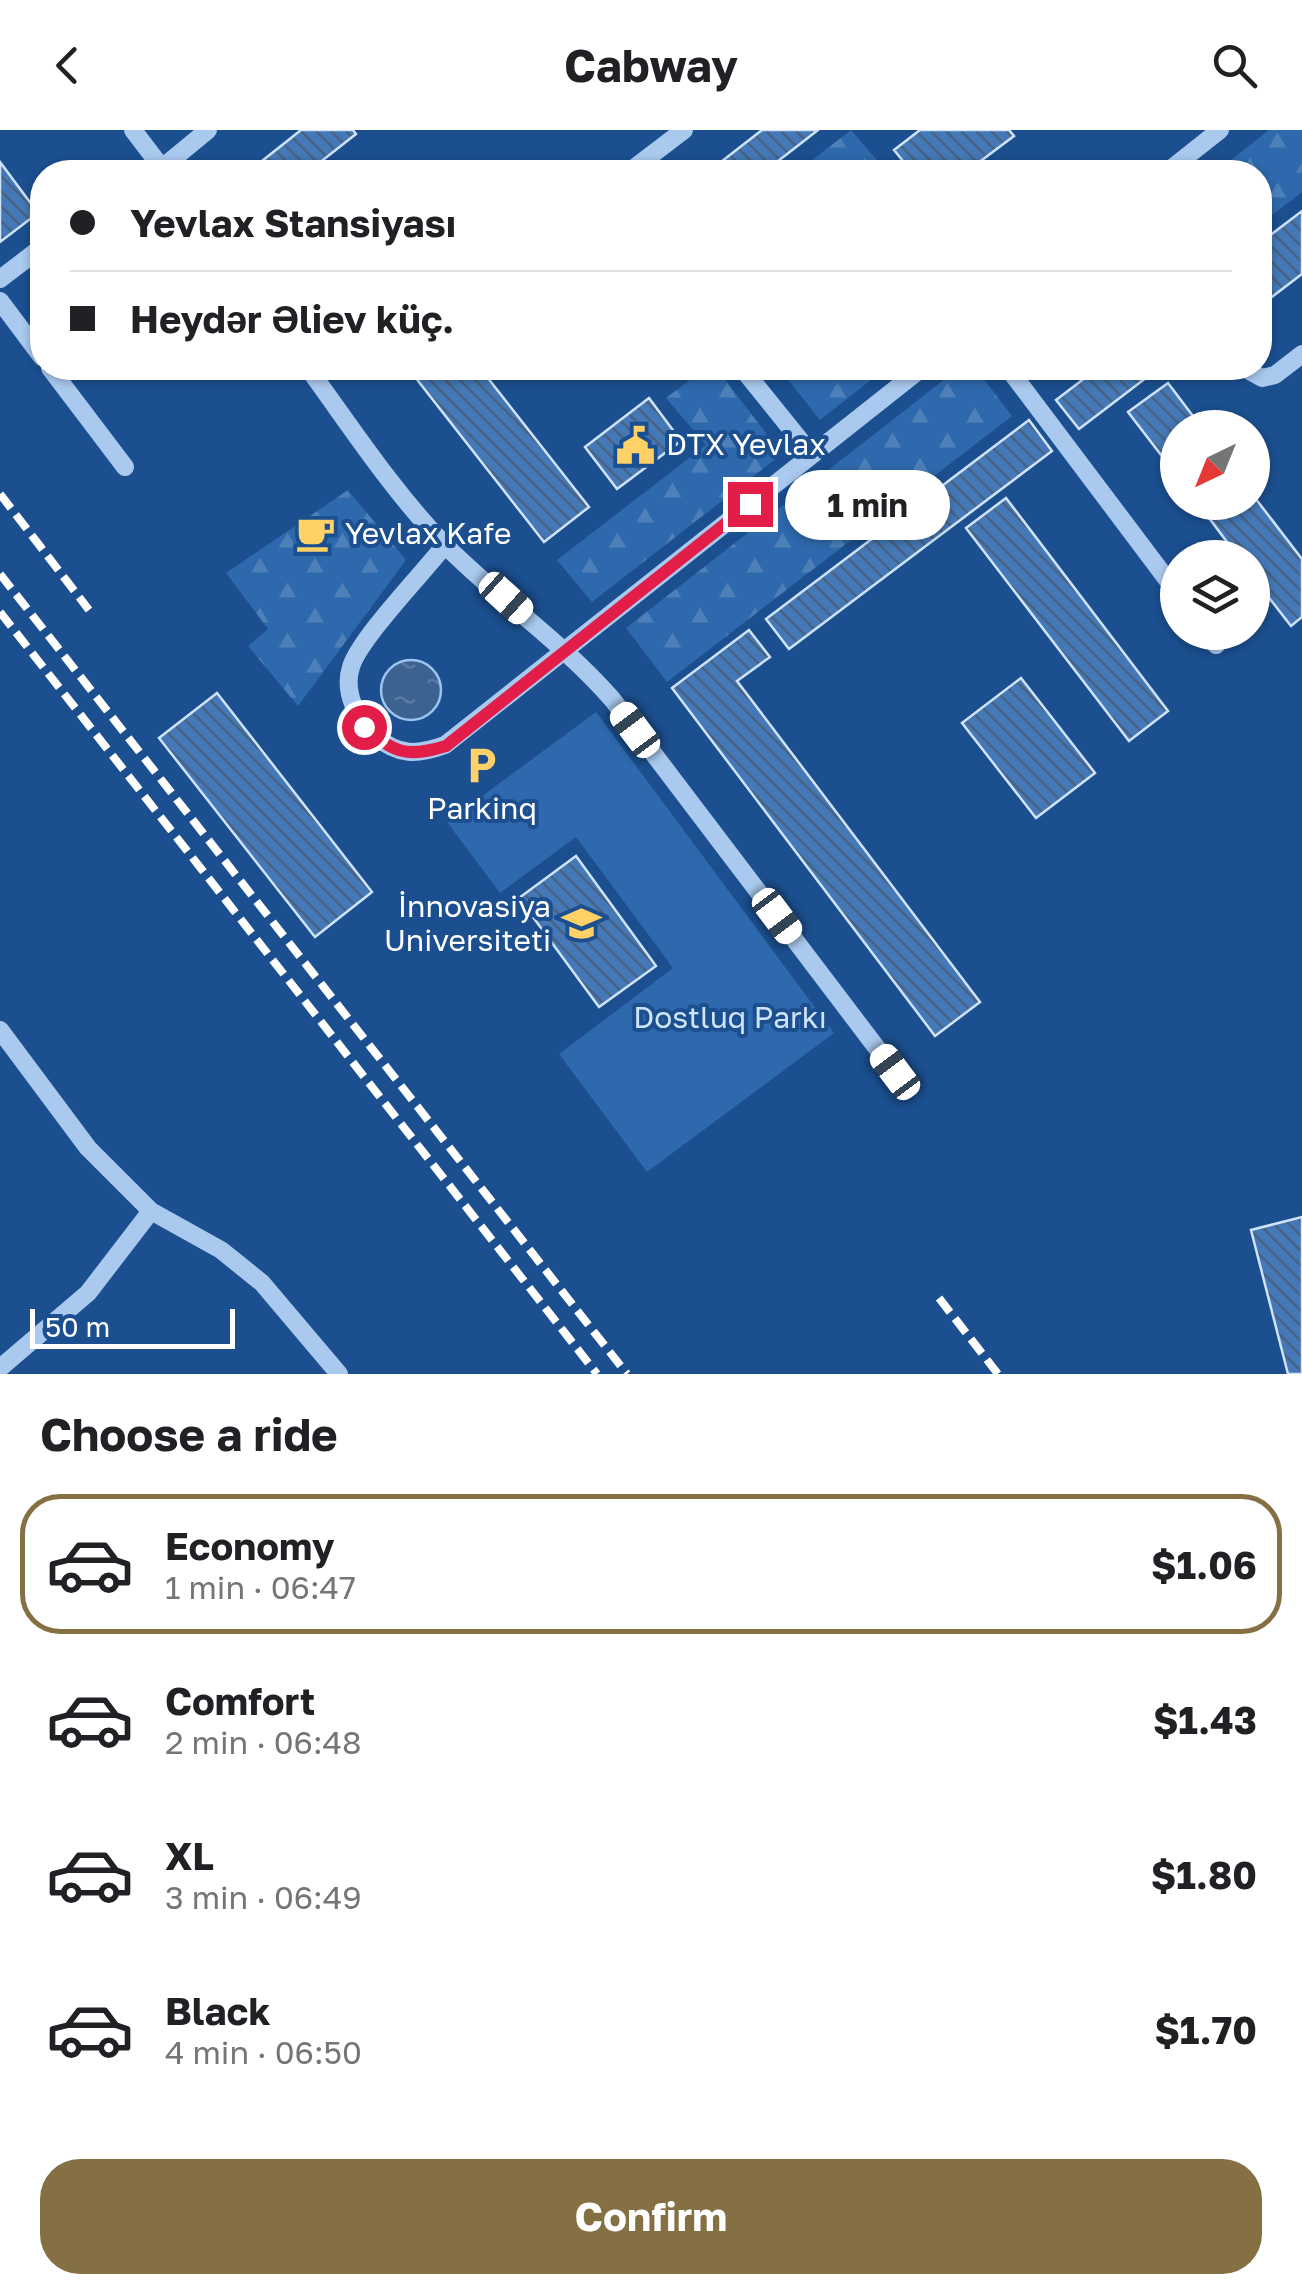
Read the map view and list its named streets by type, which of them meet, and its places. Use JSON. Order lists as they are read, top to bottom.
{
  "parks": ["Dostluq Parkı"],
  "places": {
    "public building": ["DTX Yevlax"],
    "cafe": ["Yevlax Kafe"],
    "parking": ["Parkinq"],
    "school or university": ["İnnovasiya Universiteti"]
  },
  "scale_bar": "50 m",
  "north": "bottom left",
  "page": {
    "header": "Cabway",
    "banner": ["Yevlax Stansiyası", "Heydər Əliev küç."],
    "bubble": "1 min",
    "scale": "50 m",
    "heading": "Choose a ride",
    "list": [
      {
        "name": "Economy",
        "note": "1 min · 06:47",
        "value": "$1.06"
      },
      {
        "name": "Comfort",
        "note": "2 min · 06:48",
        "value": "$1.43"
      },
      {
        "name": "XL",
        "note": "3 min · 06:49",
        "value": "$1.80"
      },
      {
        "name": "Black",
        "note": "4 min · 06:50",
        "value": "$1.70"
      }
    ],
    "buttons": "Confirm"
  }
}
